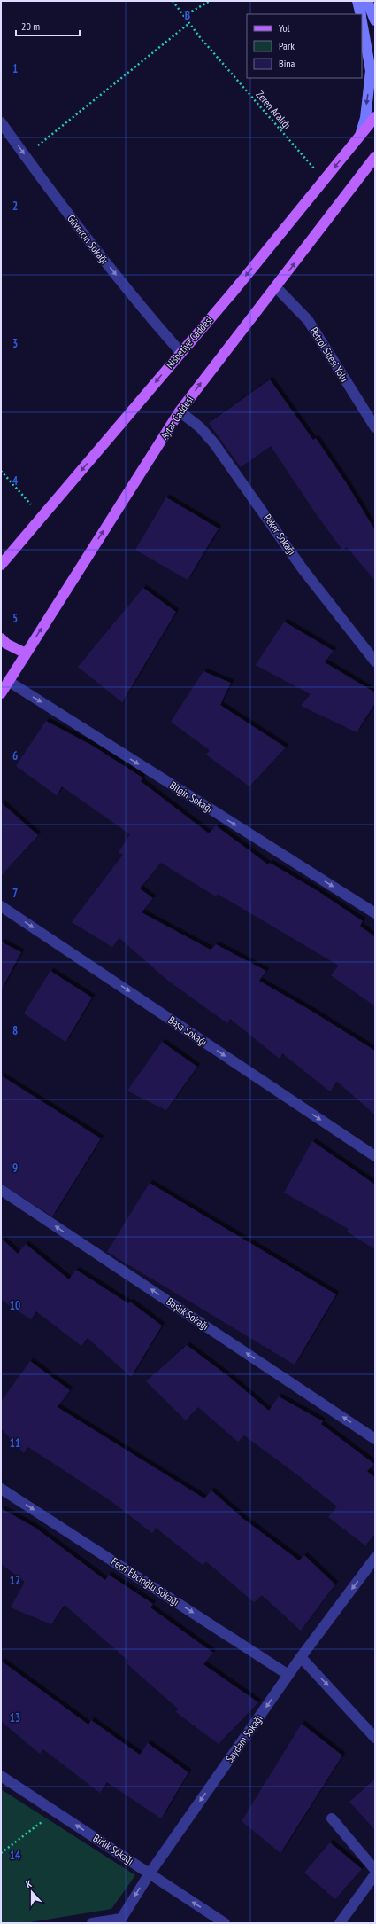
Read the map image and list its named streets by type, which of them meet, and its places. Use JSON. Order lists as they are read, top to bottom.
{
  "streets": {
    "main road": ["Nisbetiye Caddesi", "Aytar Caddesi"],
    "street": [
      "Güvercin Sokağı",
      "Petrol Sitesi Yolu",
      "Peker Sokağı",
      "Bilgin Sokağı",
      "Başa Sokağı",
      "Başlık Sokağı",
      "Fecri Ebcioğlu Sokağı",
      "Saydam Sokağı",
      "Birlik Sokağı"
    ],
    "path": ["Zeren Aralığı"]
  },
  "crossings": [
    ["Zeren Aralığı", "Nisbetiye Caddesi"],
    ["Güvercin Sokağı", "Nisbetiye Caddesi"],
    ["Petrol Sitesi Yolu", "Aytar Caddesi"],
    ["Aytar Caddesi", "Peker Sokağı"],
    ["Aytar Caddesi", "Bilgin Sokağı"],
    ["Fecri Ebcioğlu Sokağı", "Saydam Sokağı"],
    ["Saydam Sokağı", "Birlik Sokağı"]
  ],
  "one_way": [
    "Güvercin Sokağı",
    "Nisbetiye Caddesi",
    "Aytar Caddesi",
    "Bilgin Sokağı",
    "Başa Sokağı",
    "Başlık Sokağı",
    "Fecri Ebcioğlu Sokağı",
    "Saydam Sokağı",
    "Birlik Sokağı"
  ],
  "legend": ["Yol", "Park", "Bina"],
  "scale_bar": "20 m",
  "north": "top",
  "grid": {
    "columns": ["B"],
    "rows": [
      "1",
      "2",
      "3",
      "4",
      "5",
      "6",
      "7",
      "8",
      "9",
      "10",
      "11",
      "12",
      "13",
      "14"
    ]
  }
}
